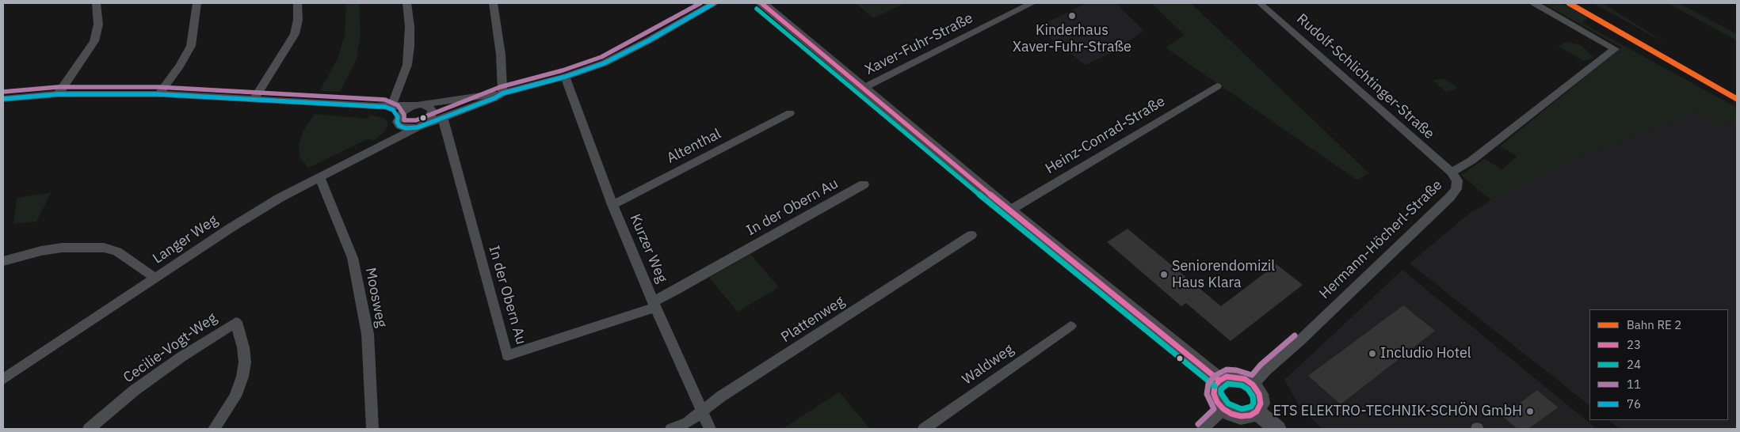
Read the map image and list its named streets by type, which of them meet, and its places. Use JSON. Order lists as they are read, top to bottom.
{
  "streets": {
    "street": [
      "Xaver-Fuhr-Straße",
      "Rudolf-Schlichtinger-Straße",
      "Heinz-Conrad-Straße",
      "Altenthal",
      "In der Obern Au",
      "Langer Weg",
      "Hermann-Höcherl-Straße",
      "Kurzer Weg",
      "Moosweg",
      "Plattenweg",
      "Cecilie-Vogt-Weg",
      "Waldweg"
    ]
  },
  "crossings": [
    ["Rudolf-Schlichtinger-Straße", "Hermann-Höcherl-Straße"],
    ["Altenthal", "Kurzer Weg"],
    ["In der Obern Au", "Langer Weg"],
    ["In der Obern Au", "Kurzer Weg"],
    ["Langer Weg", "Kurzer Weg"],
    ["Langer Weg", "Moosweg"],
    ["Kurzer Weg", "Plattenweg"]
  ],
  "places": [
    "Kinderhaus Xaver-Fuhr-Straße",
    "Seniorendomizil Haus Klara",
    "Includio Hotel",
    "ETS ELEKTRO-TECHNIK-SCHÖN GmbH"
  ],
  "lines": [
    "transit line 23",
    "transit line 11",
    "transit line 76",
    "transit line 24"
  ],
  "legend": [
    "Bahn RE 2",
    "23",
    "24",
    "11",
    "76"
  ]
}
